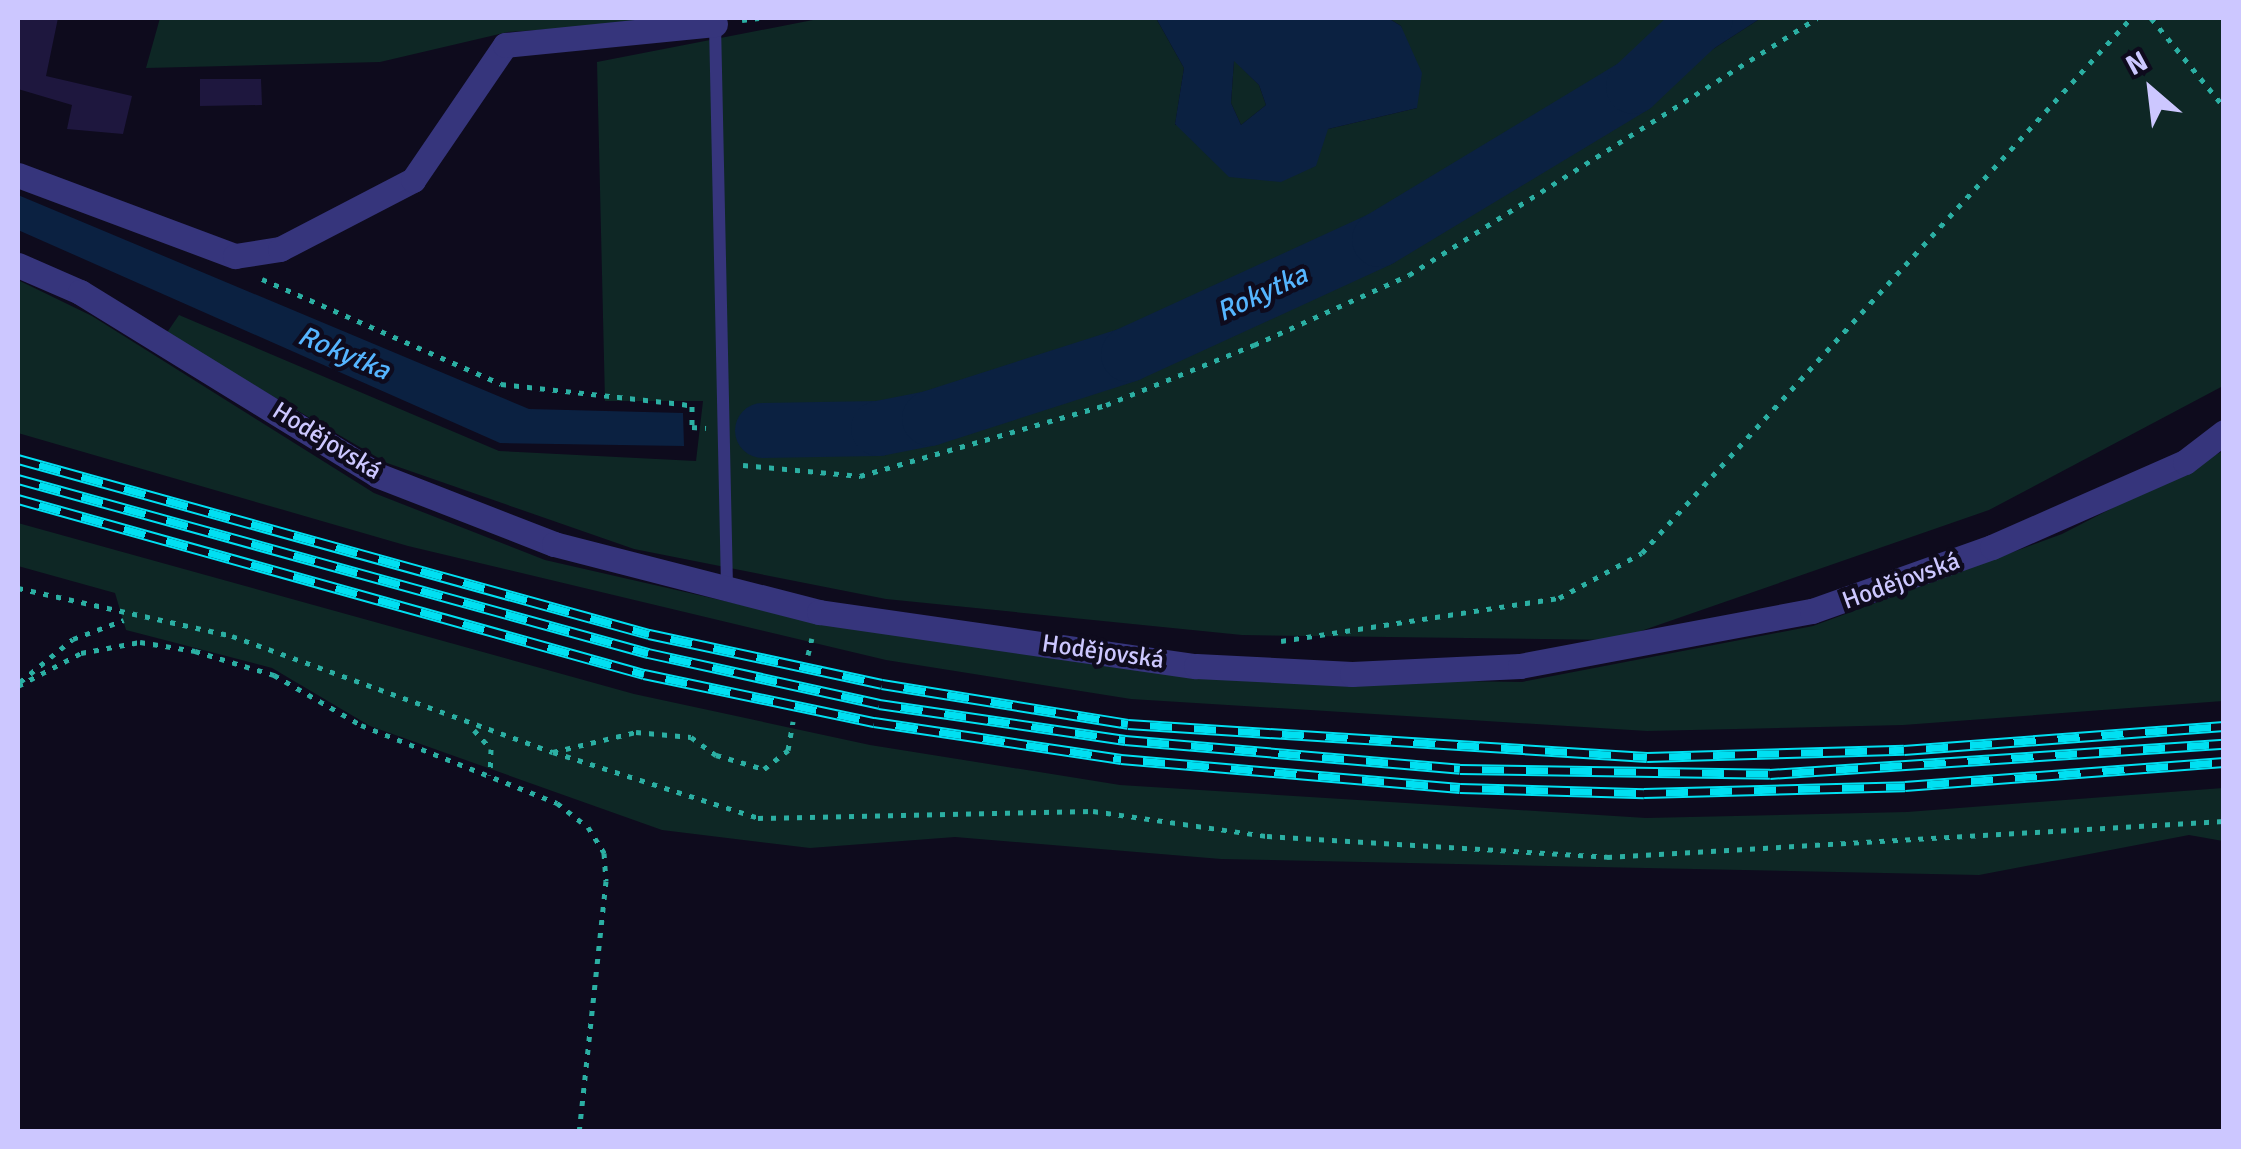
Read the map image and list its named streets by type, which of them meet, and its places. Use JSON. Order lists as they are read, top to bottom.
{
  "streets": {
    "street": ["Hodějovská"]
  },
  "water": ["Rokytka"],
  "north": "top left"
}
